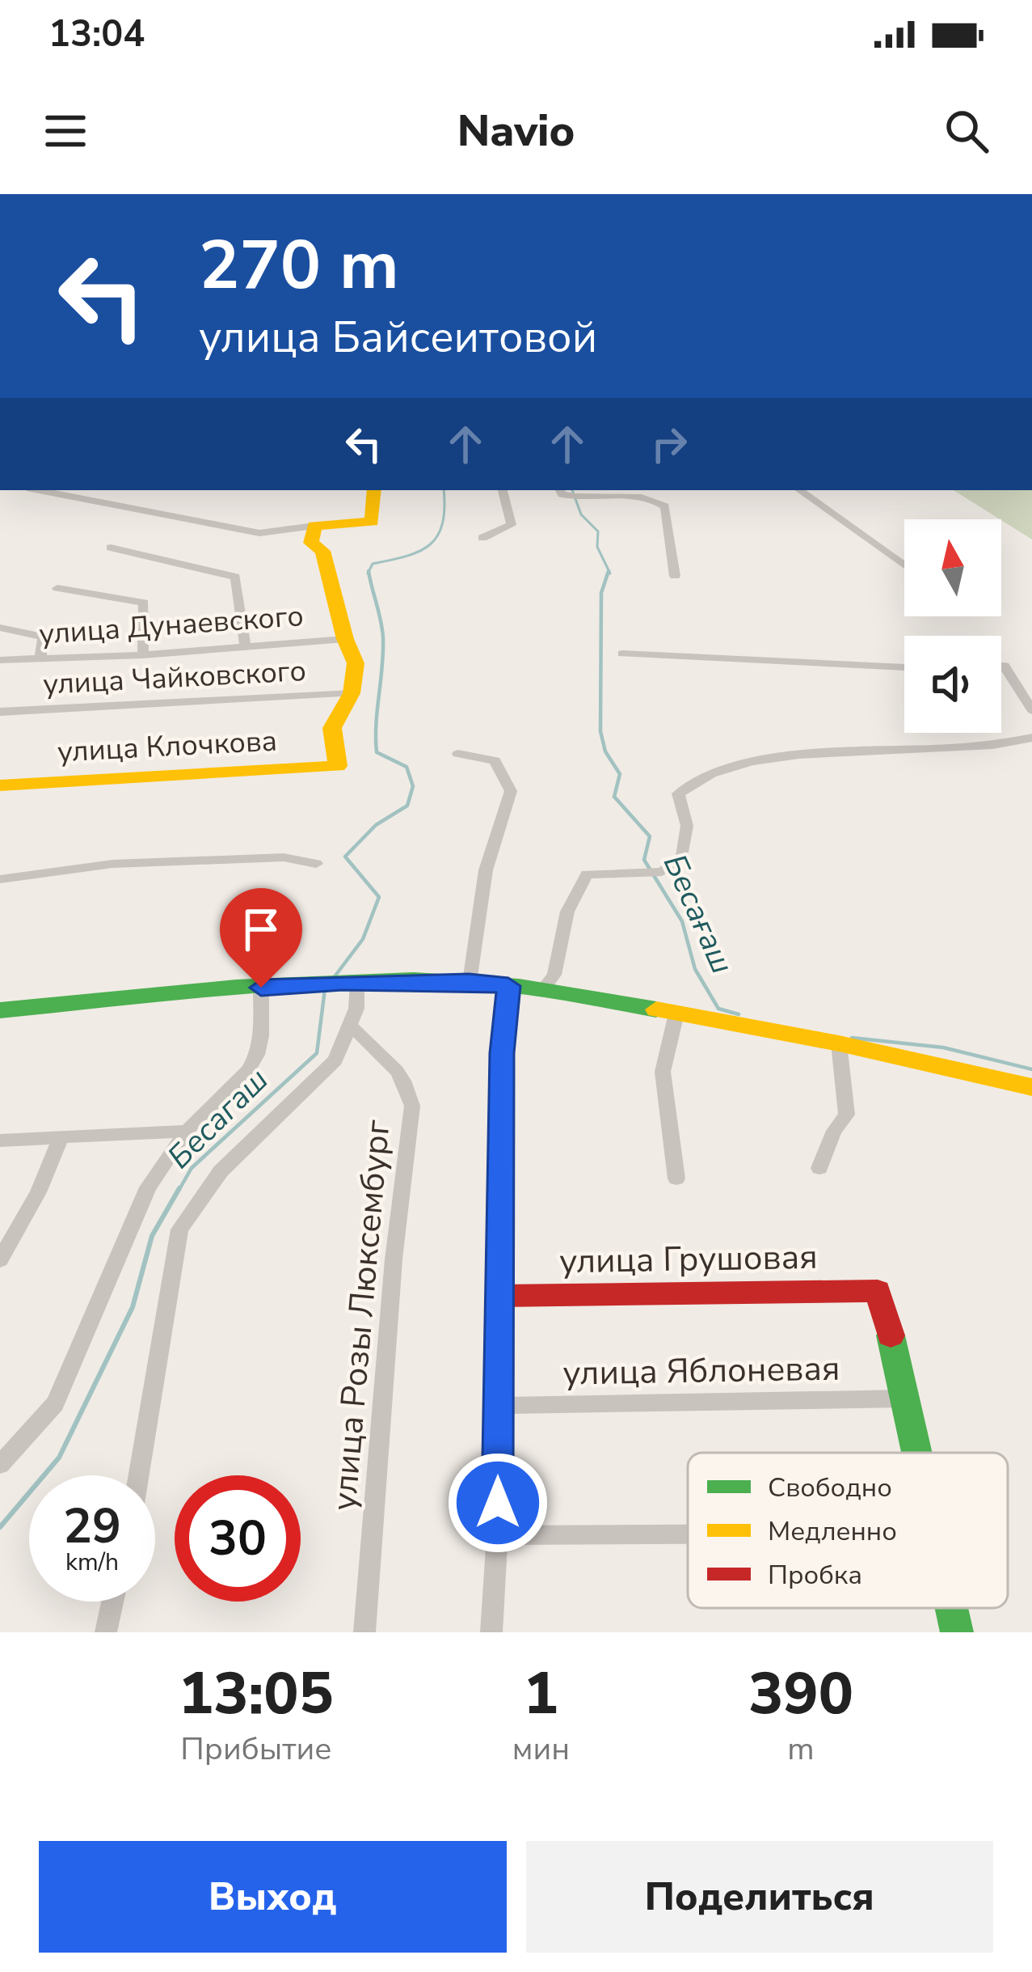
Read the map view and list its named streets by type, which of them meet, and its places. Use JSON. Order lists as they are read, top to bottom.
{
  "streets": {
    "street": [
      "улица Дунаевского",
      "улица Чайковского",
      "улица Клочкова",
      "улица Грушовая",
      "улица Розы Люксембург",
      "улица Яблоневая"
    ]
  },
  "crossings": [
    ["улица Чайковского", "улица Клочкова"],
    ["улица Грушовая", "улица Яблоневая"]
  ],
  "water": ["Бесағаш", "Бесагаш"],
  "legend": ["Свободно", "Медленно", "Пробка"],
  "north": "top",
  "page": {
    "status": "13:04",
    "header": "Navio",
    "turn": ["270 m", "улица Байсеитовой"],
    "speed": "29 km/h",
    "limit": "30",
    "eta": [
      "13:05",
      "Прибытие",
      "1",
      "мин",
      "390",
      "m"
    ],
    "buttons": ["Выход", "Поделиться"]
  }
}
